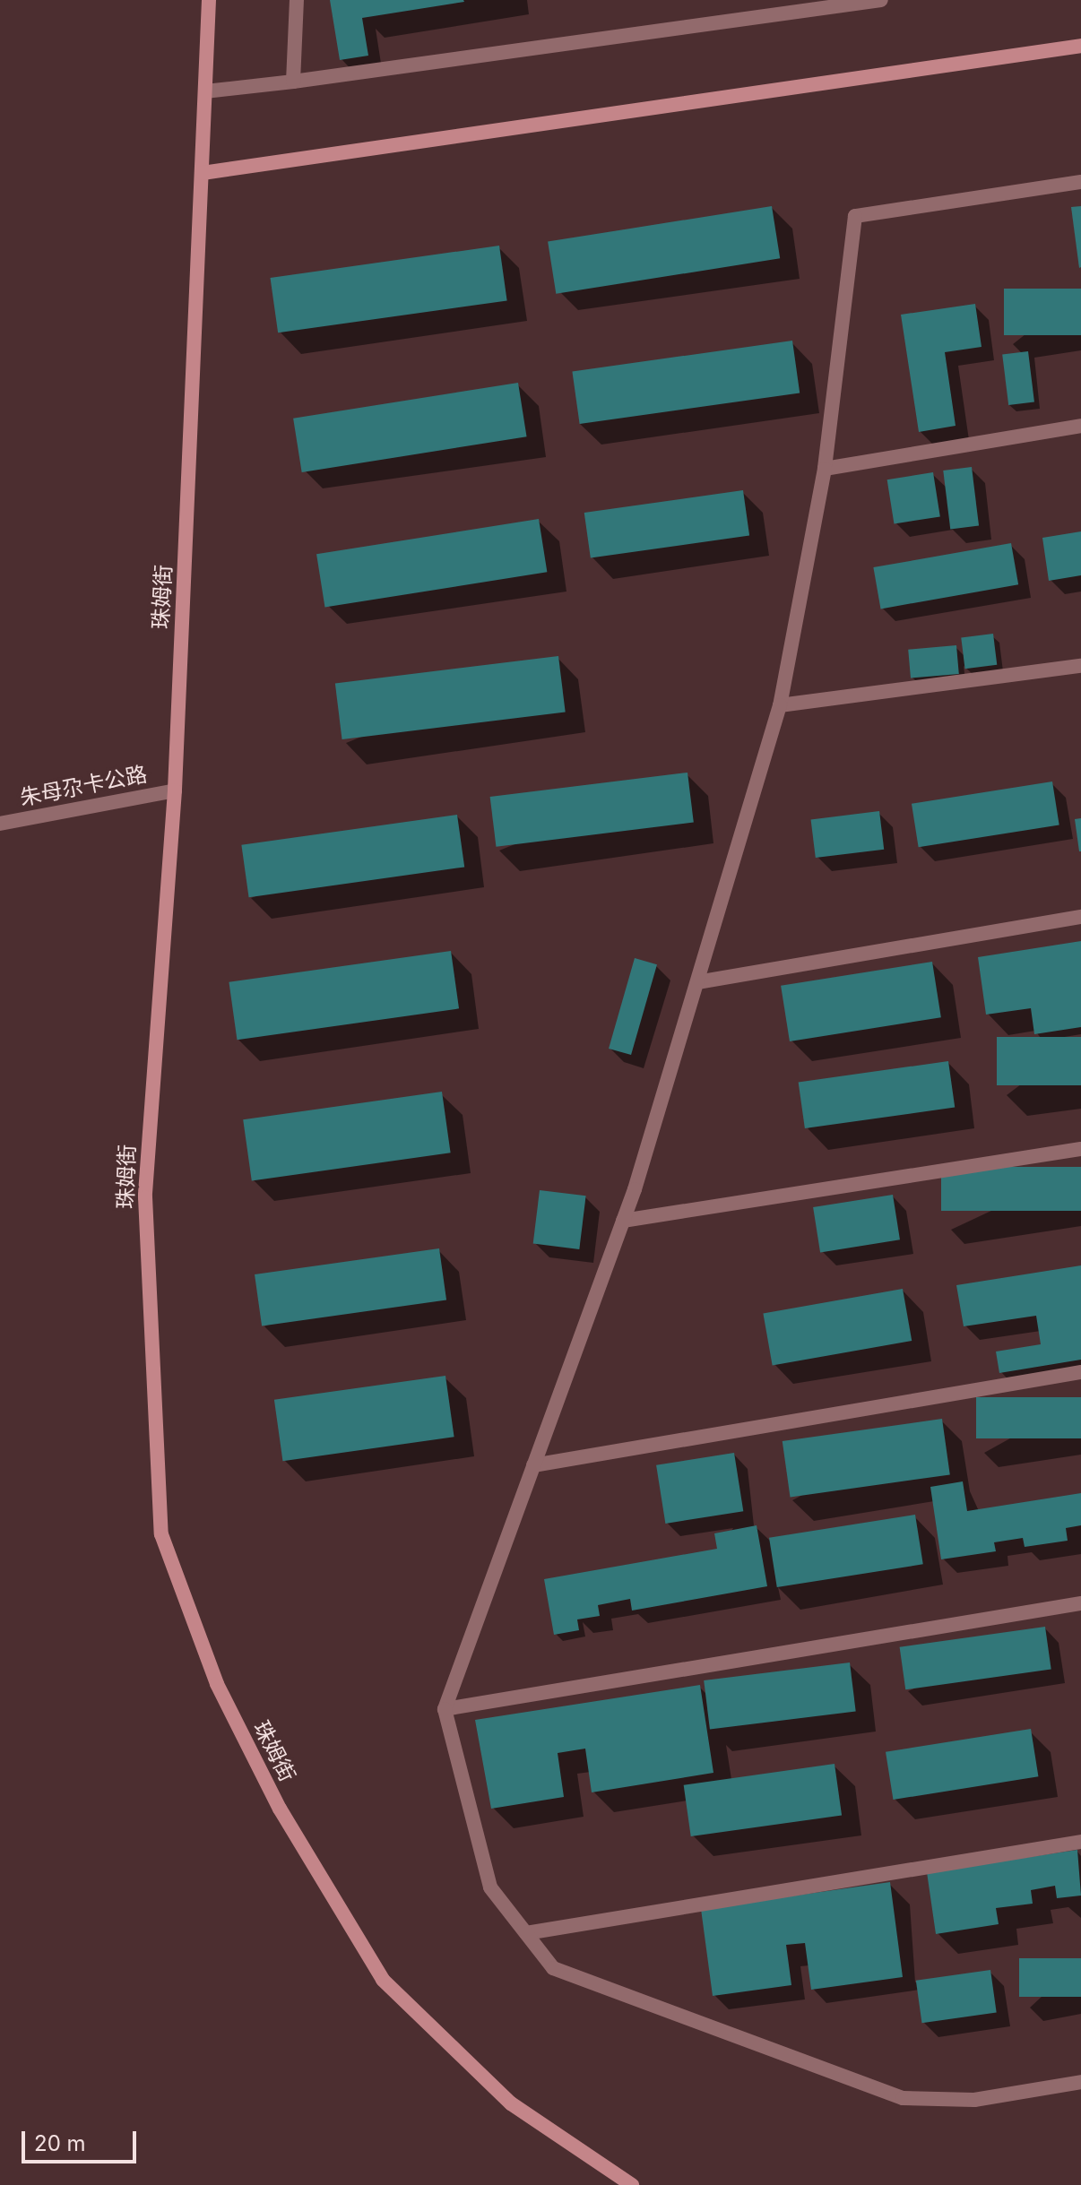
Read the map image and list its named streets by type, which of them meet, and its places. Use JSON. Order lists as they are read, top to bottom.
{
  "streets": {
    "main road": ["珠姆街"],
    "street": ["朱母尕卡公路"]
  },
  "crossings": [
    ["珠姆街", "朱母尕卡公路"]
  ],
  "scale_bar": "20 m"
}
